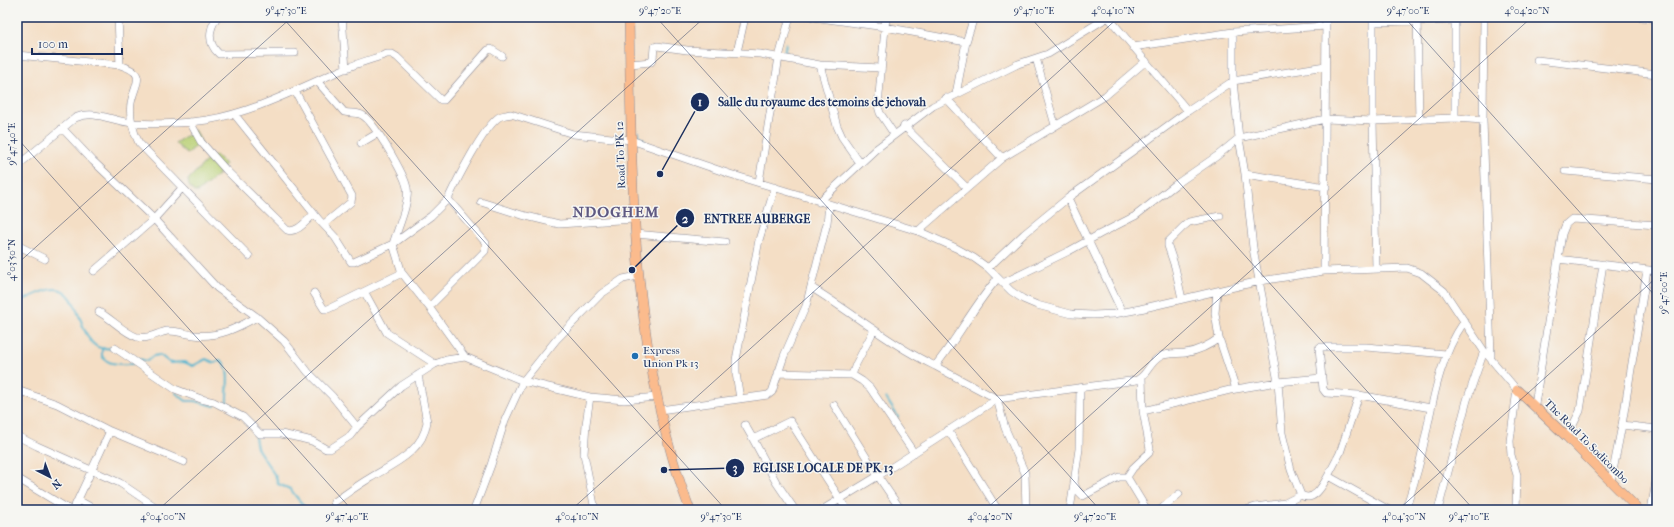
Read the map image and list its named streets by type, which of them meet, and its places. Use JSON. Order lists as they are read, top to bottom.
{
  "streets": {
    "main road": ["Road To PK 12", "The Road To Sodicombo"]
  },
  "districts": ["NDOGHEM"],
  "places": [
    "Salle du royaume des temoins de jehovah",
    "ENTREE AUBERGE",
    "Express Union Pk 13",
    "EGLISE LOCALE DE PK 13"
  ],
  "scale_bar": "100 m",
  "north": "bottom right",
  "coordinates": [
    "9°47'30\"E",
    "9°47'20\"E",
    "9°47'10\"E",
    "4°04'10\"N",
    "9°47'00\"E",
    "4°04'20\"N",
    "9°47'40\"E",
    "4°03'50\"N",
    "4°04'00\"N",
    "4°04'30\"N"
  ]
}
